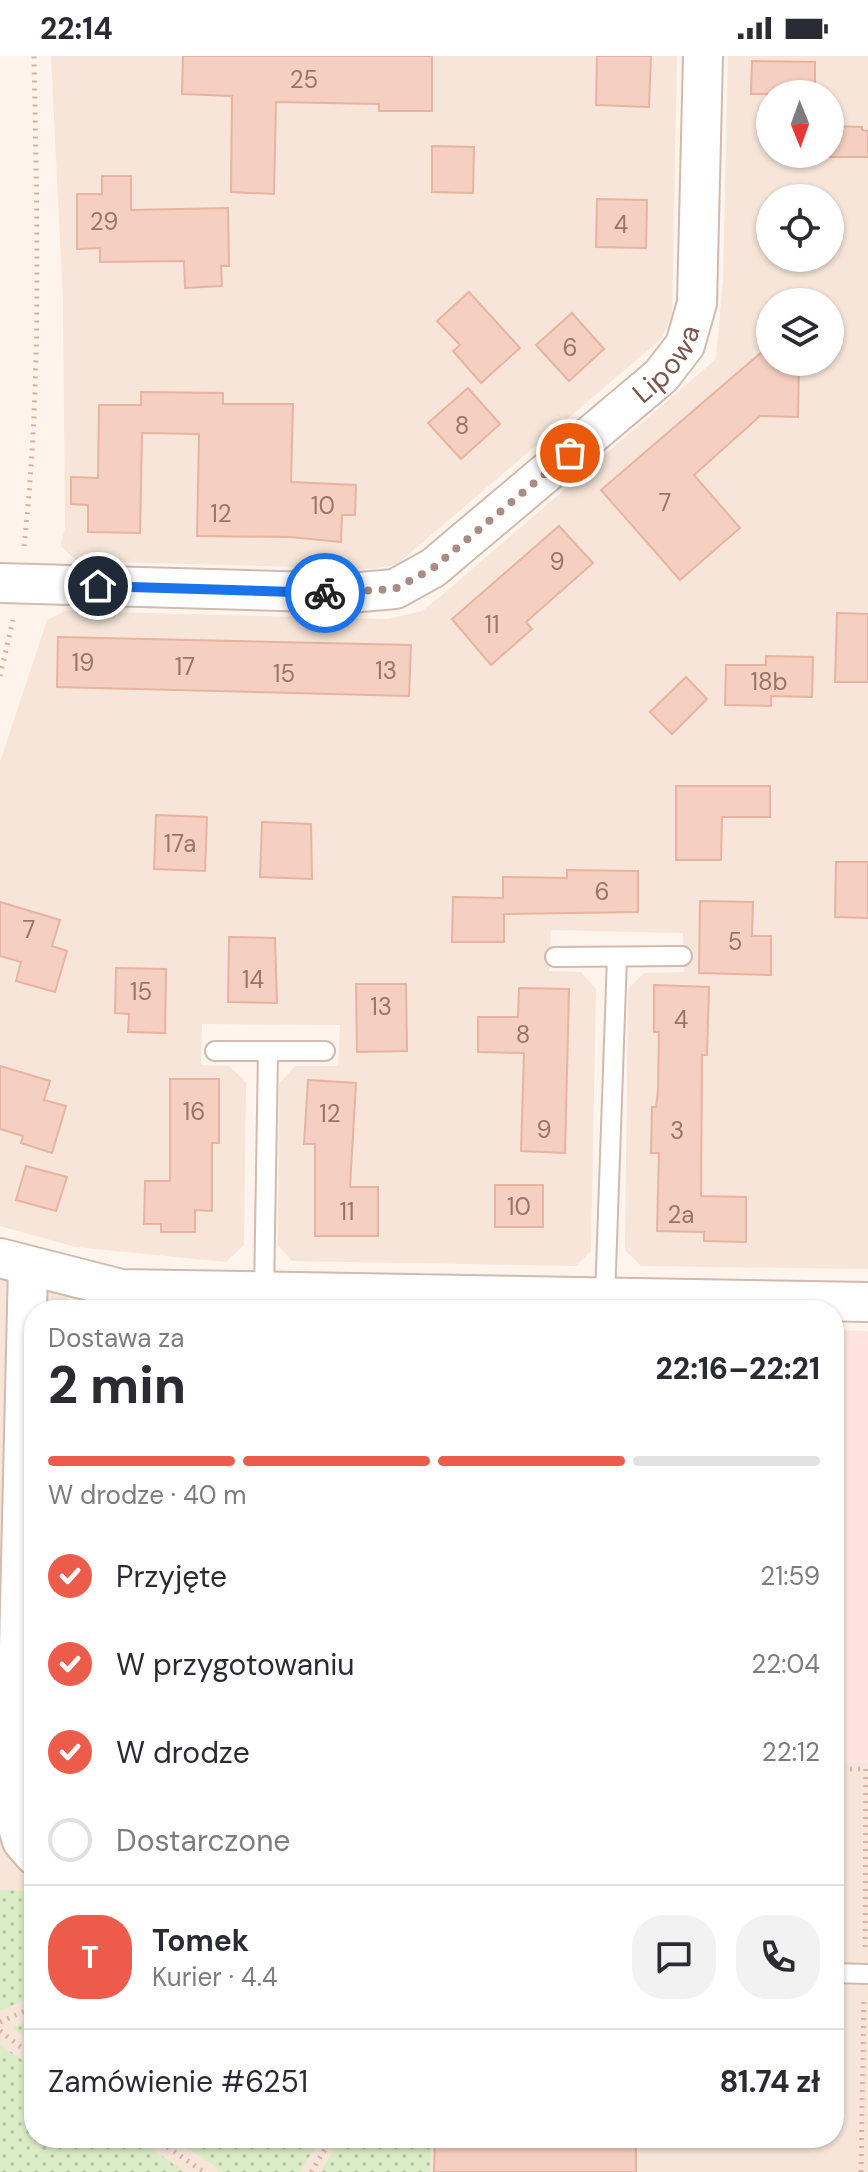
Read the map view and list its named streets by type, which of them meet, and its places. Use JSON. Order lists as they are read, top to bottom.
{
  "streets": {
    "street": ["Lipowa"]
  },
  "house_numbers": [
    "25",
    "29",
    "4",
    "6",
    "8",
    "7",
    "10",
    "12",
    "9",
    "11",
    "19",
    "17",
    "13",
    "15",
    "18b",
    "17a",
    "6",
    "7",
    "5",
    "14",
    "15",
    "13",
    "4",
    "8",
    "16",
    "12",
    "9",
    "3",
    "10",
    "11",
    "2a"
  ],
  "north": "bottom",
  "page": {
    "status": "22:14",
    "heading": ["2 min", "Dostawa za", "22:16–22:21"],
    "panel": [
      "Tomek",
      "Kurier · 4.4",
      "Zamówienie #6251",
      "81.74 zł"
    ],
    "bar": "W drodze · 40 m",
    "list": [
      ["Przyjęte", "21:59"],
      ["W przygotowaniu", "22:04"],
      ["W drodze", "22:12"],
      "Dostarczone"
    ],
    "round": "T"
  }
}
